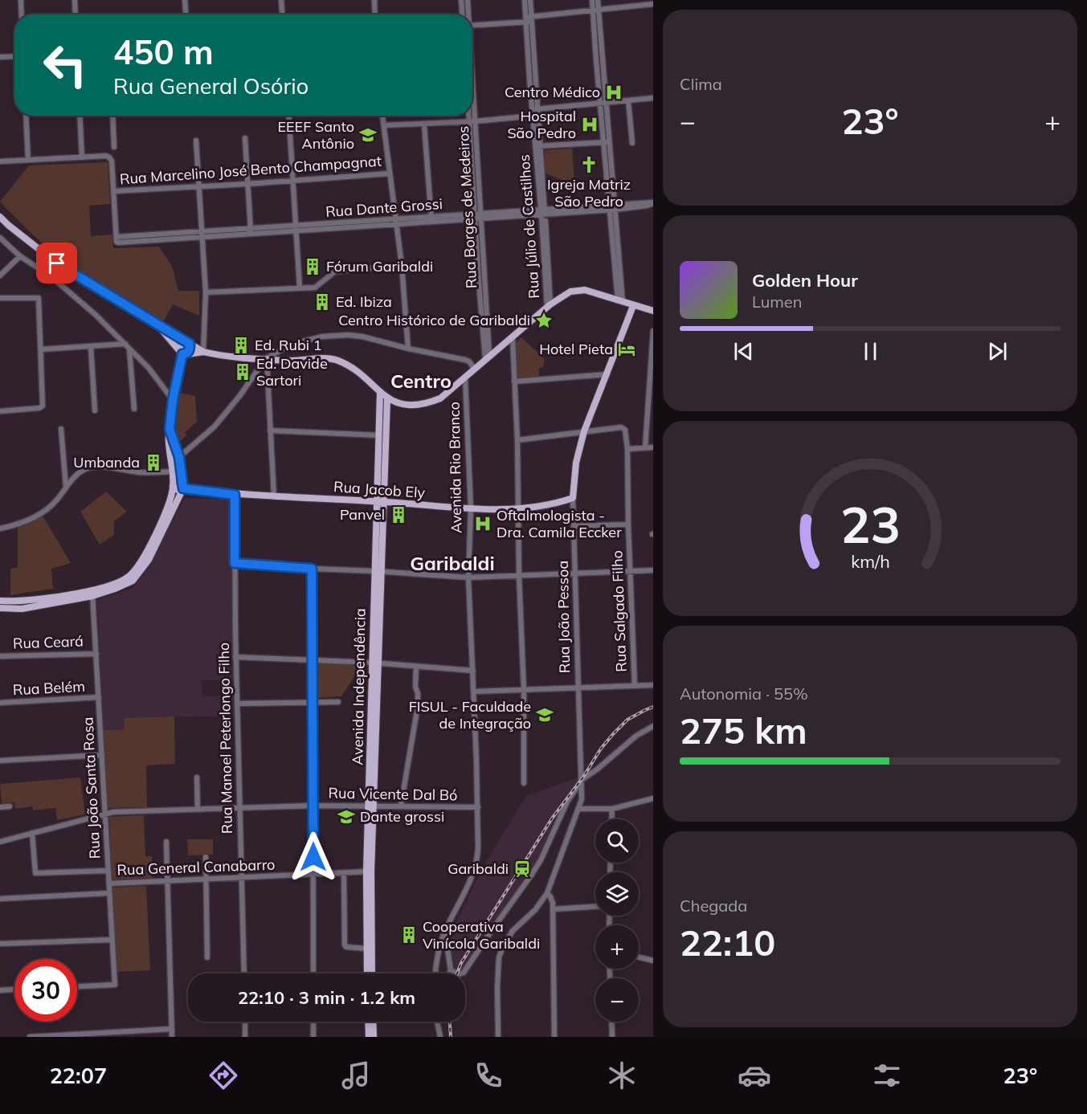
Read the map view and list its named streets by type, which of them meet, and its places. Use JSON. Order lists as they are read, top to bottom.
{
  "streets": {
    "main road": ["Rua Jacob Ely", "Rua João Pessoa", "Avenida Independência"],
    "street": [
      "Rua Marcelino José Bento Champagnat",
      "Rua Borges de Medeiros",
      "Rua Dante Grossi",
      "Rua Júlio de Castilhos",
      "Avenida Rio Branco",
      "Rua Salgado Filho",
      "Rua Ceará",
      "Rua Belém",
      "Rua Manoel Peterlongo Filho",
      "Rua João Santa Rosa",
      "Rua Vicente Dal Bó",
      "Rua General Canabarro"
    ]
  },
  "crossings": [
    ["Rua Marcelino José Bento Champagnat", "Rua Dante Grossi"],
    ["Rua Borges de Medeiros", "Rua Dante Grossi"],
    ["Rua Dante Grossi", "Rua Júlio de Castilhos"],
    ["Avenida Rio Branco", "Rua Jacob Ely"],
    ["Avenida Rio Branco", "Rua Vicente Dal Bó"],
    ["Rua Jacob Ely", "Rua João Pessoa"],
    ["Rua Jacob Ely", "Avenida Independência"],
    ["Rua Jacob Ely", "Rua Manoel Peterlongo Filho"],
    ["Rua Salgado Filho", "Rua João Pessoa"],
    ["Rua Ceará", "Rua João Santa Rosa"],
    ["Avenida Independência", "Rua Vicente Dal Bó"],
    ["Avenida Independência", "Rua General Canabarro"],
    ["Rua Belém", "Rua João Santa Rosa"],
    ["Rua Manoel Peterlongo Filho", "Rua Vicente Dal Bó"],
    ["Rua Manoel Peterlongo Filho", "Rua General Canabarro"],
    ["Rua João Santa Rosa", "Rua Vicente Dal Bó"],
    ["Rua João Santa Rosa", "Rua General Canabarro"]
  ],
  "districts": ["Centro", "Garibaldi"],
  "places": {
    "hospital": ["Centro Médico", "Hospital São Pedro", "Oftalmologista - Dra. Camila Eccker"],
    "school or university": ["EEEF Santo Antônio", "FISUL - Faculdade de Integração", "Dante grossi"],
    "church": ["Igreja Matriz São Pedro"],
    "building": [
      "Fórum Garibaldi",
      "Ed. Ibiza",
      "Ed. Rubi 1",
      "Ed. Davide Sartori",
      "Umbanda",
      "Panvel",
      "Cooperativa Vinícola Garibaldi"
    ],
    "place": ["Centro Histórico de Garibaldi"],
    "hotel": ["Hotel Pieta"],
    "station": ["Garibaldi"]
  },
  "page": {
    "tile": [
      "Clima",
      ["Autonomia · 55%", "275 km"],
      ["Chegada", "22:10"]
    ],
    "turn": ["450 m", "Rua General Osório"],
    "heat": ["−", "23°", "+"],
    "song": ["Golden Hour", "Lumen"],
    "map_buttons": ["+", "−"],
    "limit": "30",
    "trip": "22:10 · 3 min · 1.2 km",
    "tabs": ["22:07", "23°"],
    "gauge": ["23", "km/h"]
  }
}
